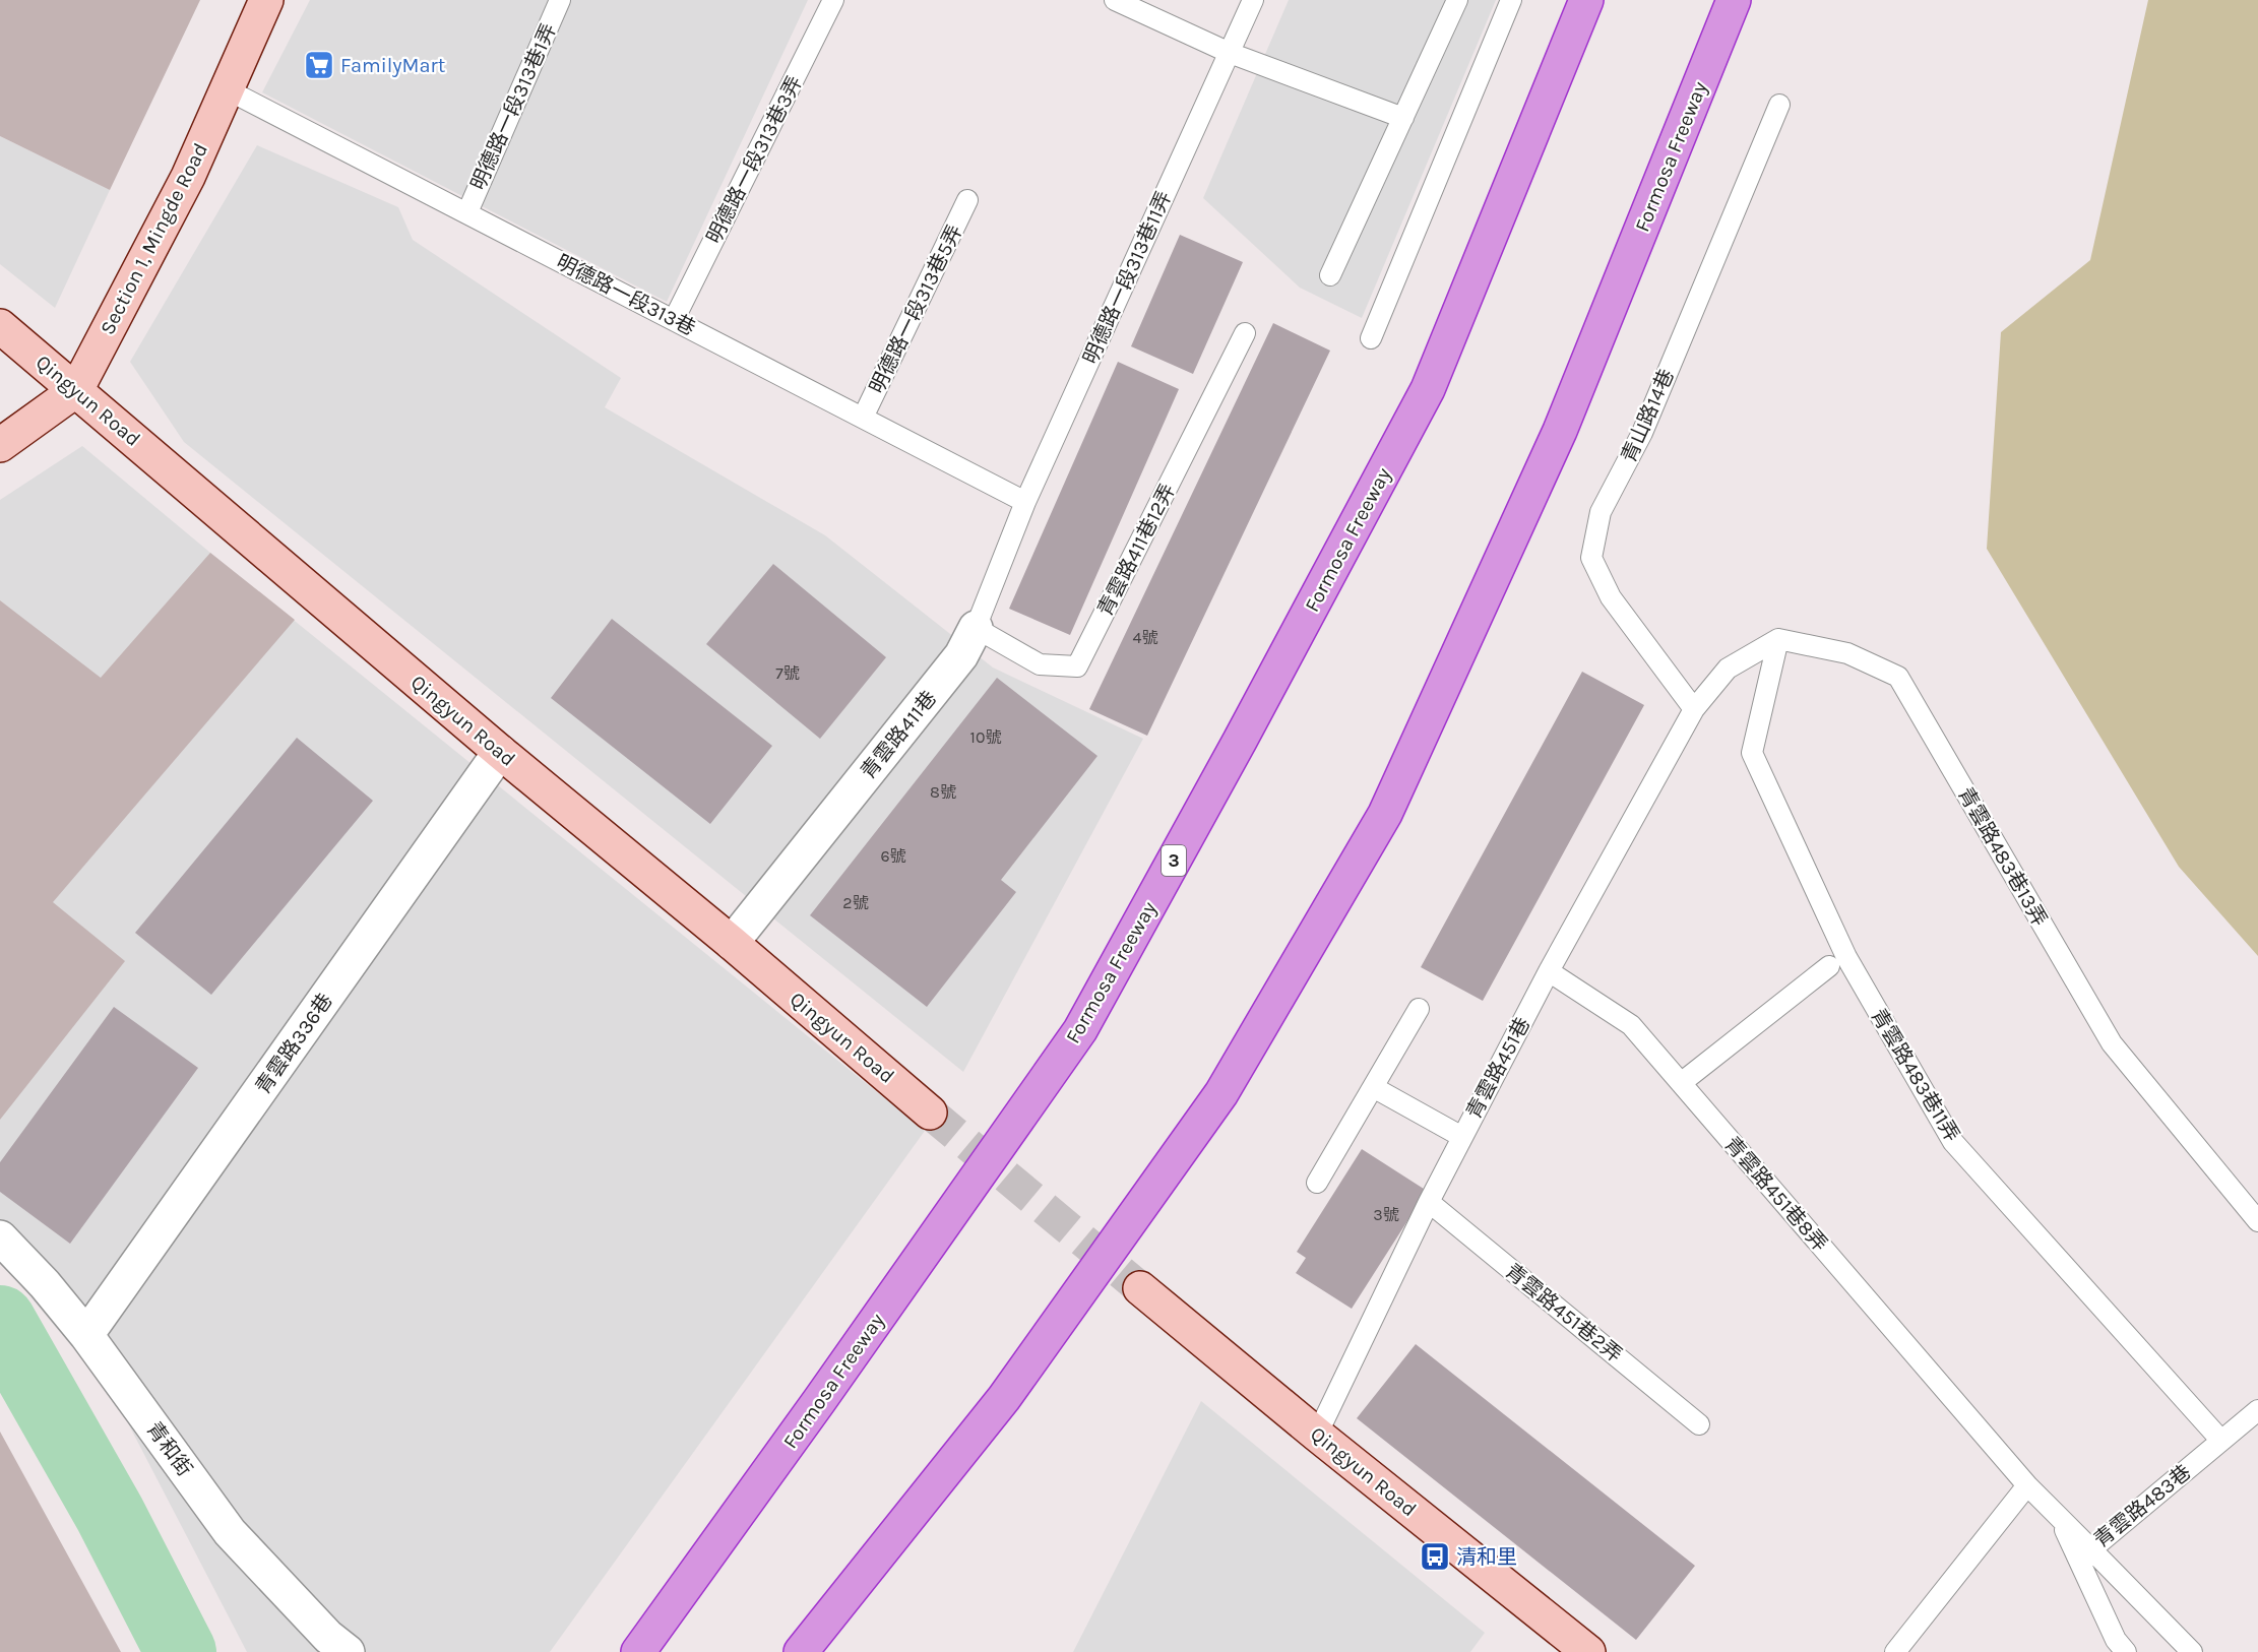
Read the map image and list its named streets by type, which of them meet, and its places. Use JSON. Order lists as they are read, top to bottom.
{
  "streets": {
    "highway": ["Formosa Freeway", "3"],
    "street": [
      "Section 1, Mingde Road",
      "Qingyun Road",
      "青雲路411巷",
      "青雲路336巷",
      "青和街"
    ],
    "lane": [
      "明德路一段313巷1弄",
      "明德路一段313巷3弄",
      "明德路一段313巷11弄",
      "明德路一段313巷",
      "明德路一段313巷5弄",
      "青山路14巷",
      "青雲路411巷12弄",
      "青雲路483巷13弄",
      "青雲路451巷",
      "青雲路483巷11弄",
      "青雲路451巷8弄",
      "青雲路451巷2弄",
      "青雲路483巷"
    ]
  },
  "crossings": [
    ["明德路一段313巷1弄", "明德路一段313巷"],
    ["明德路一段313巷3弄", "明德路一段313巷"],
    ["Section 1, Mingde Road", "明德路一段313巷"],
    ["Section 1, Mingde Road", "Qingyun Road"],
    ["明德路一段313巷11弄", "明德路一段313巷"],
    ["明德路一段313巷11弄", "青雲路411巷"],
    ["明德路一段313巷", "明德路一段313巷5弄"],
    ["明德路一段313巷", "青雲路411巷"],
    ["Qingyun Road", "青雲路411巷"],
    ["Qingyun Road", "青雲路336巷"],
    ["Qingyun Road", "青雲路451巷"],
    ["青山路14巷", "青雲路451巷"],
    ["青雲路411巷12弄", "青雲路411巷"],
    ["青雲路483巷13弄", "青雲路483巷11弄"],
    ["青雲路336巷", "青和街"],
    ["青雲路451巷", "青雲路451巷8弄"],
    ["青雲路451巷", "青雲路451巷2弄"],
    ["青雲路483巷11弄", "青雲路483巷"],
    ["青雲路451巷8弄", "青雲路483巷"]
  ],
  "places": {
    "supermarket": ["FamilyMart"],
    "bus stop": ["清和里"]
  },
  "house_numbers": [
    "4號",
    "7號",
    "10號",
    "8號",
    "6號",
    "2號",
    "3號"
  ]
}
